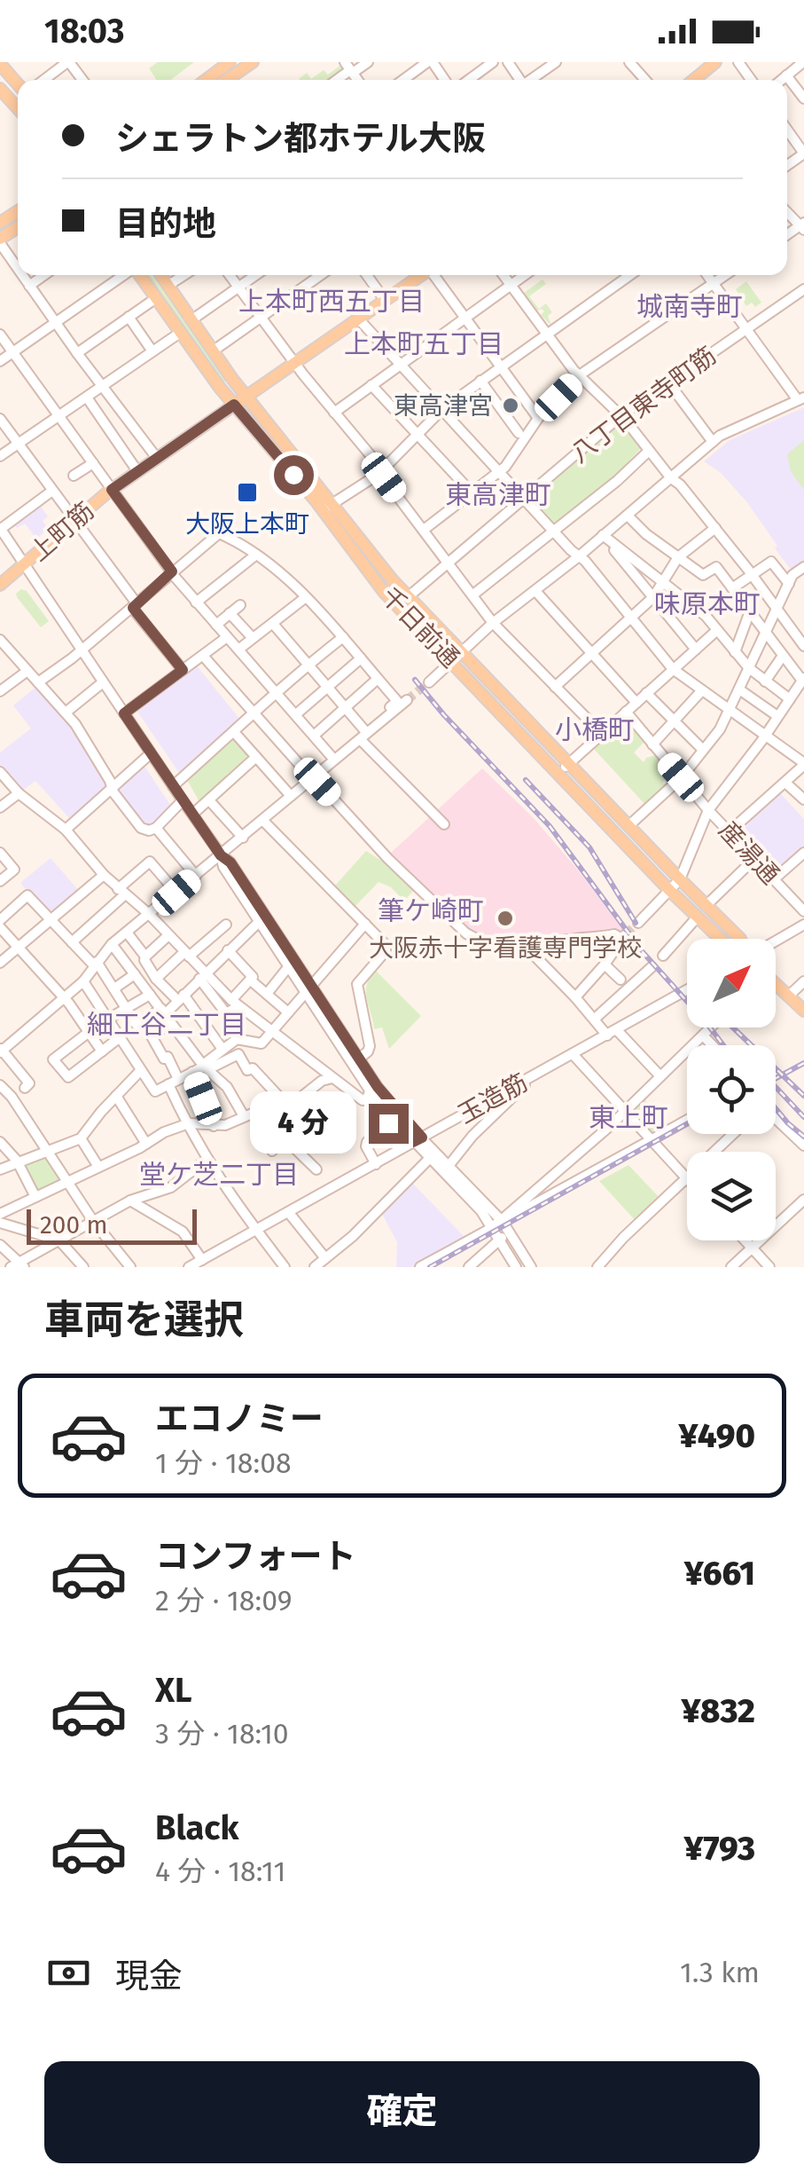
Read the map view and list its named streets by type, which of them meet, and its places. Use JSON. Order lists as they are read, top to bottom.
{
  "streets": {
    "main road": ["上町筋", "千日前通"],
    "street": ["八丁目東寺町筋", "産湯通", "玉造筋"]
  },
  "crossings": [
    ["八丁目東寺町筋", "千日前通"],
    ["上町筋", "千日前通"]
  ],
  "districts": [
    "上本町西五丁目",
    "城南寺町",
    "上本町五丁目",
    "東高津町",
    "味原本町",
    "小橋町",
    "筆ケ崎町",
    "細工谷二丁目",
    "東上町",
    "堂ケ芝二丁目"
  ],
  "places": {
    "other": ["東高津宮", "大阪赤十字看護専門学校"],
    "transit": ["大阪上本町"]
  },
  "scale_bar": "200 m",
  "north": "top right",
  "page": {
    "status": "18:03",
    "banner": ["シェラトン都ホテル大阪", "目的地"],
    "bubble": "4 分",
    "scale": "200 m",
    "heading": "車両を選択",
    "list": [
      {
        "name": "エコノミー",
        "note": "1 分 · 18:08",
        "value": "¥490"
      },
      {
        "name": "コンフォート",
        "note": "2 分 · 18:09",
        "value": "¥661"
      },
      {
        "name": "XL",
        "note": "3 分 · 18:10",
        "value": "¥832"
      },
      {
        "name": "Black",
        "note": "4 分 · 18:11",
        "value": "¥793"
      }
    ],
    "pay": ["現金", "1.3 km"],
    "buttons": "確定"
  }
}
